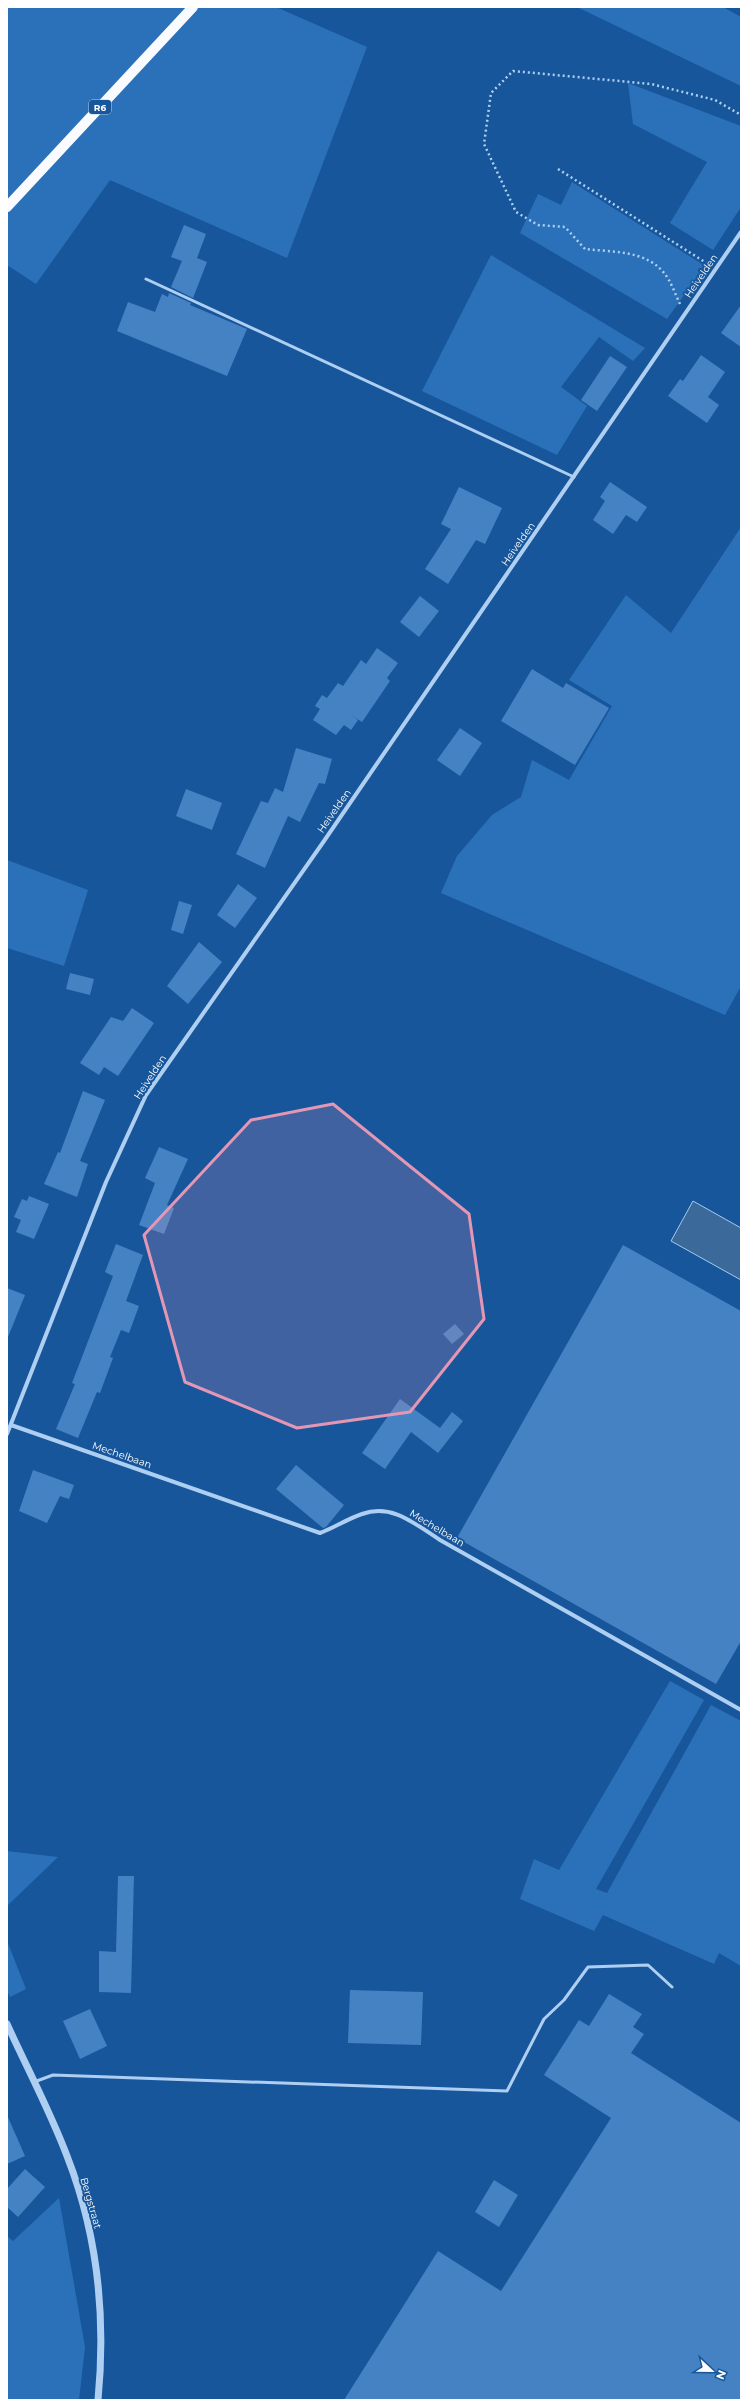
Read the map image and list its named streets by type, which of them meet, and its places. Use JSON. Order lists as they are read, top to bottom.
{
  "streets": {
    "main road": ["R6"],
    "street": ["Heivelden", "Mechelbaan", "Bergstraat"]
  },
  "crossings": [
    ["Heivelden", "Mechelbaan"]
  ],
  "north": "right"
}
